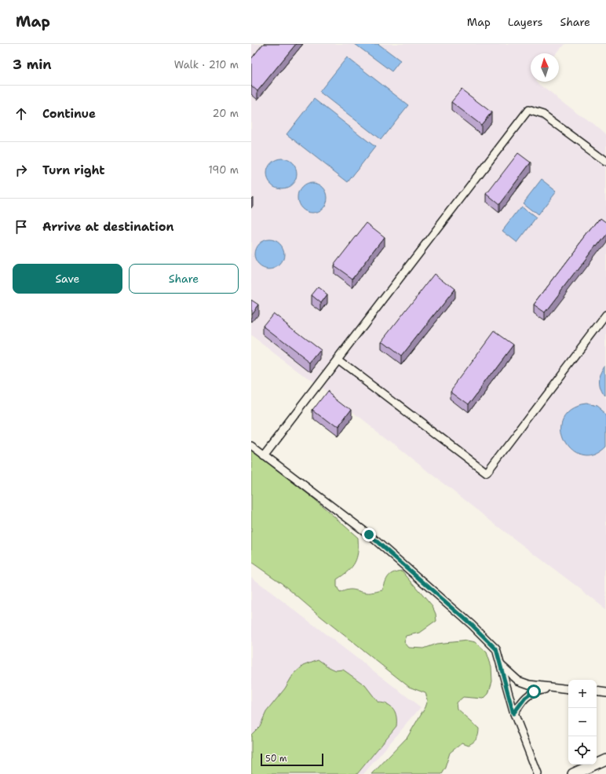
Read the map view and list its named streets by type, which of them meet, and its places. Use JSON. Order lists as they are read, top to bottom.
{
  "scale_bar": "50 m",
  "north": "top",
  "page": {
    "header": "Map",
    "nav": ["Map", "Layers", "Share"],
    "heading": ["3 min", "Walk · 210 m"],
    "list": [
      ["Continue", "20 m"],
      ["Turn right", "190 m"],
      "Arrive at destination"
    ],
    "buttons": ["Save", "Share"],
    "map_buttons": ["+", "−"],
    "scale": "50 m"
  }
}
